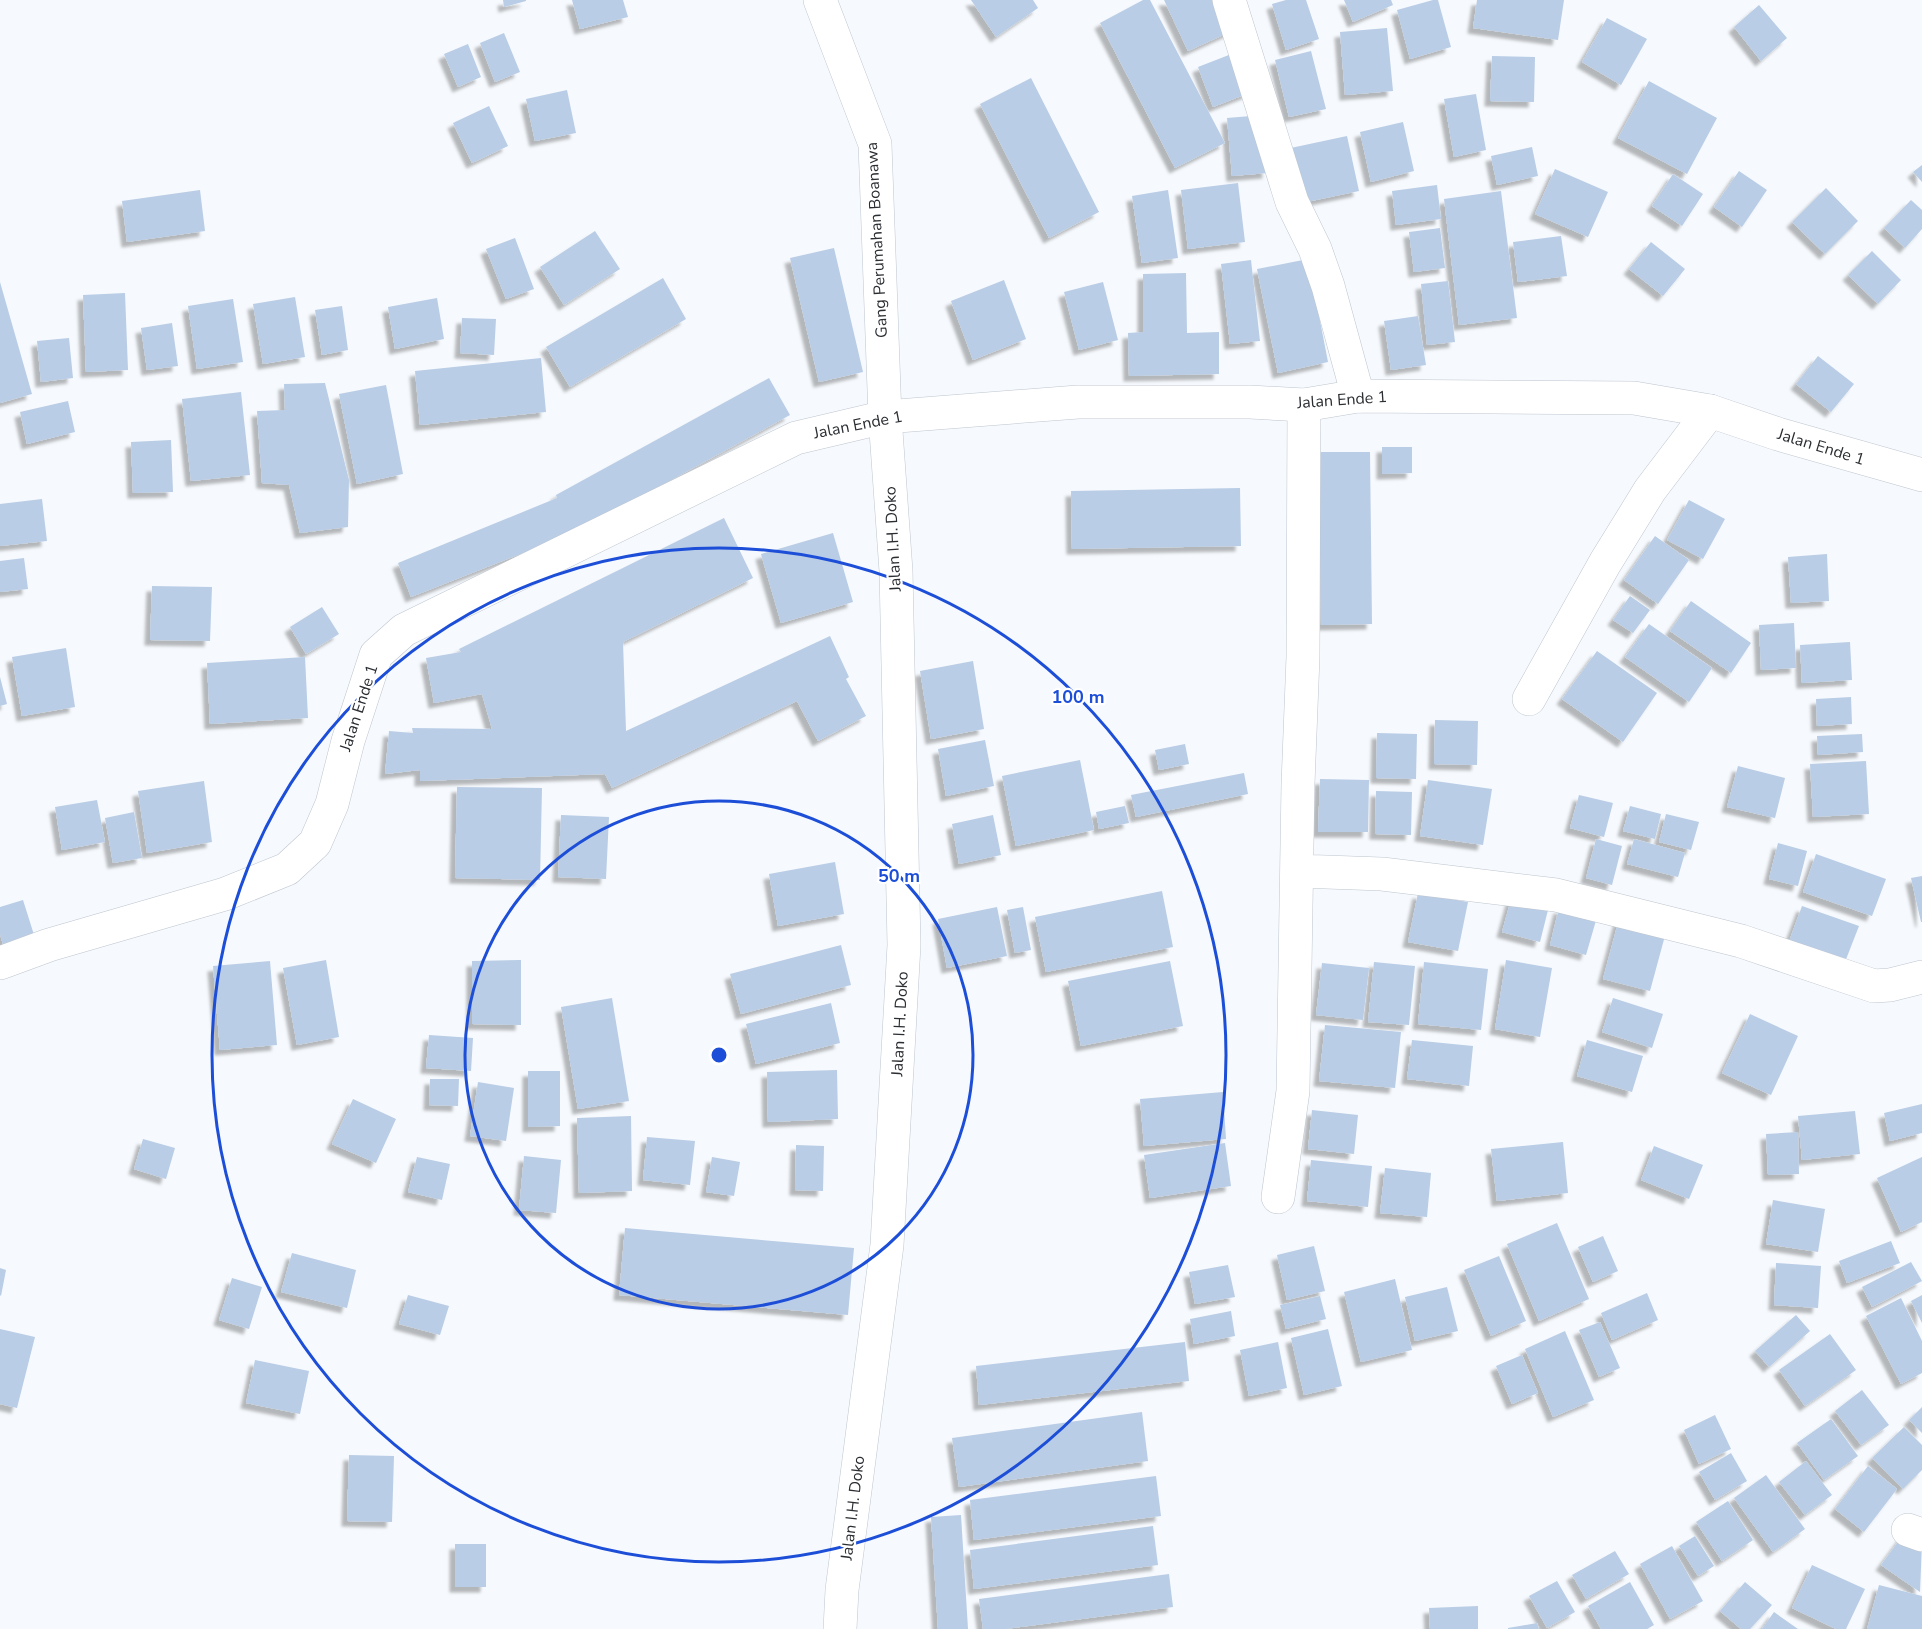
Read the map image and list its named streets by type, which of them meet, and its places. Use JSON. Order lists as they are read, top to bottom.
{
  "streets": {
    "street": ["Gang Perumahan Boanawa", "Jalan Ende 1", "Jalan I.H. Doko"]
  },
  "crossings": [
    ["Gang Perumahan Boanawa", "Jalan Ende 1"],
    ["Gang Perumahan Boanawa", "Jalan I.H. Doko"],
    ["Jalan Ende 1", "Jalan I.H. Doko"]
  ],
  "rings": ["100 m", "50 m"]
}
